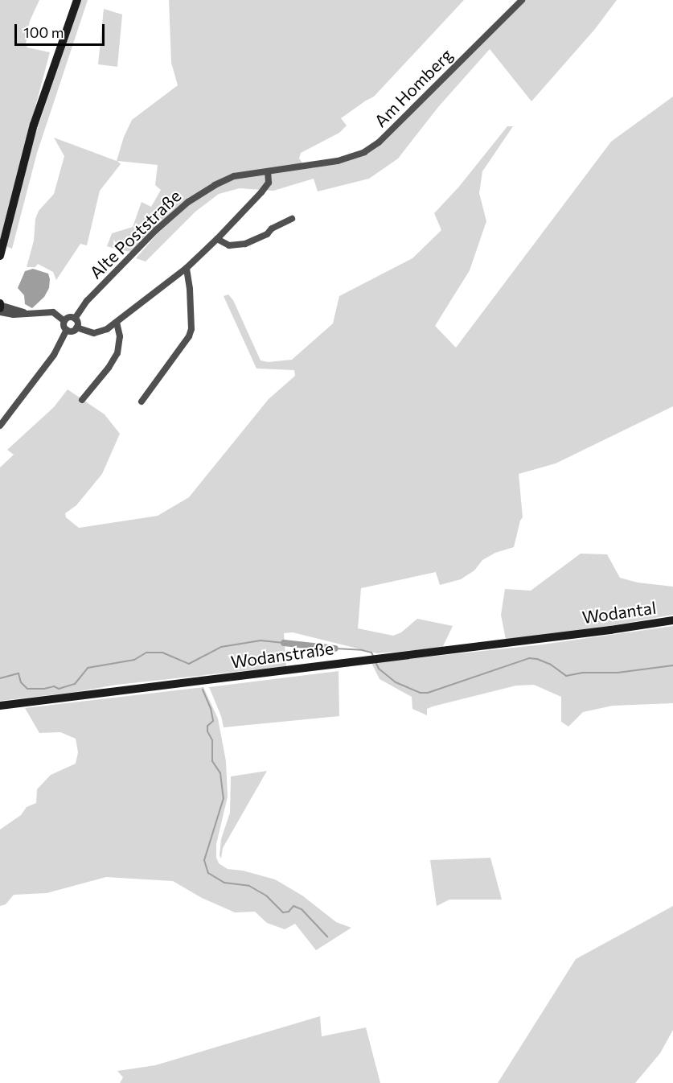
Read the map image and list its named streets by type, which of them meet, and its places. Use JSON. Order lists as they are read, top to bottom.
{
  "streets": {
    "main road": ["Wodantal", "Wodanstraße"],
    "street": ["Am Homberg", "Alte Poststraße"]
  },
  "crossings": [
    ["Am Homberg", "Alte Poststraße"],
    ["Wodantal", "Wodanstraße"]
  ],
  "scale_bar": "100 m"
}
